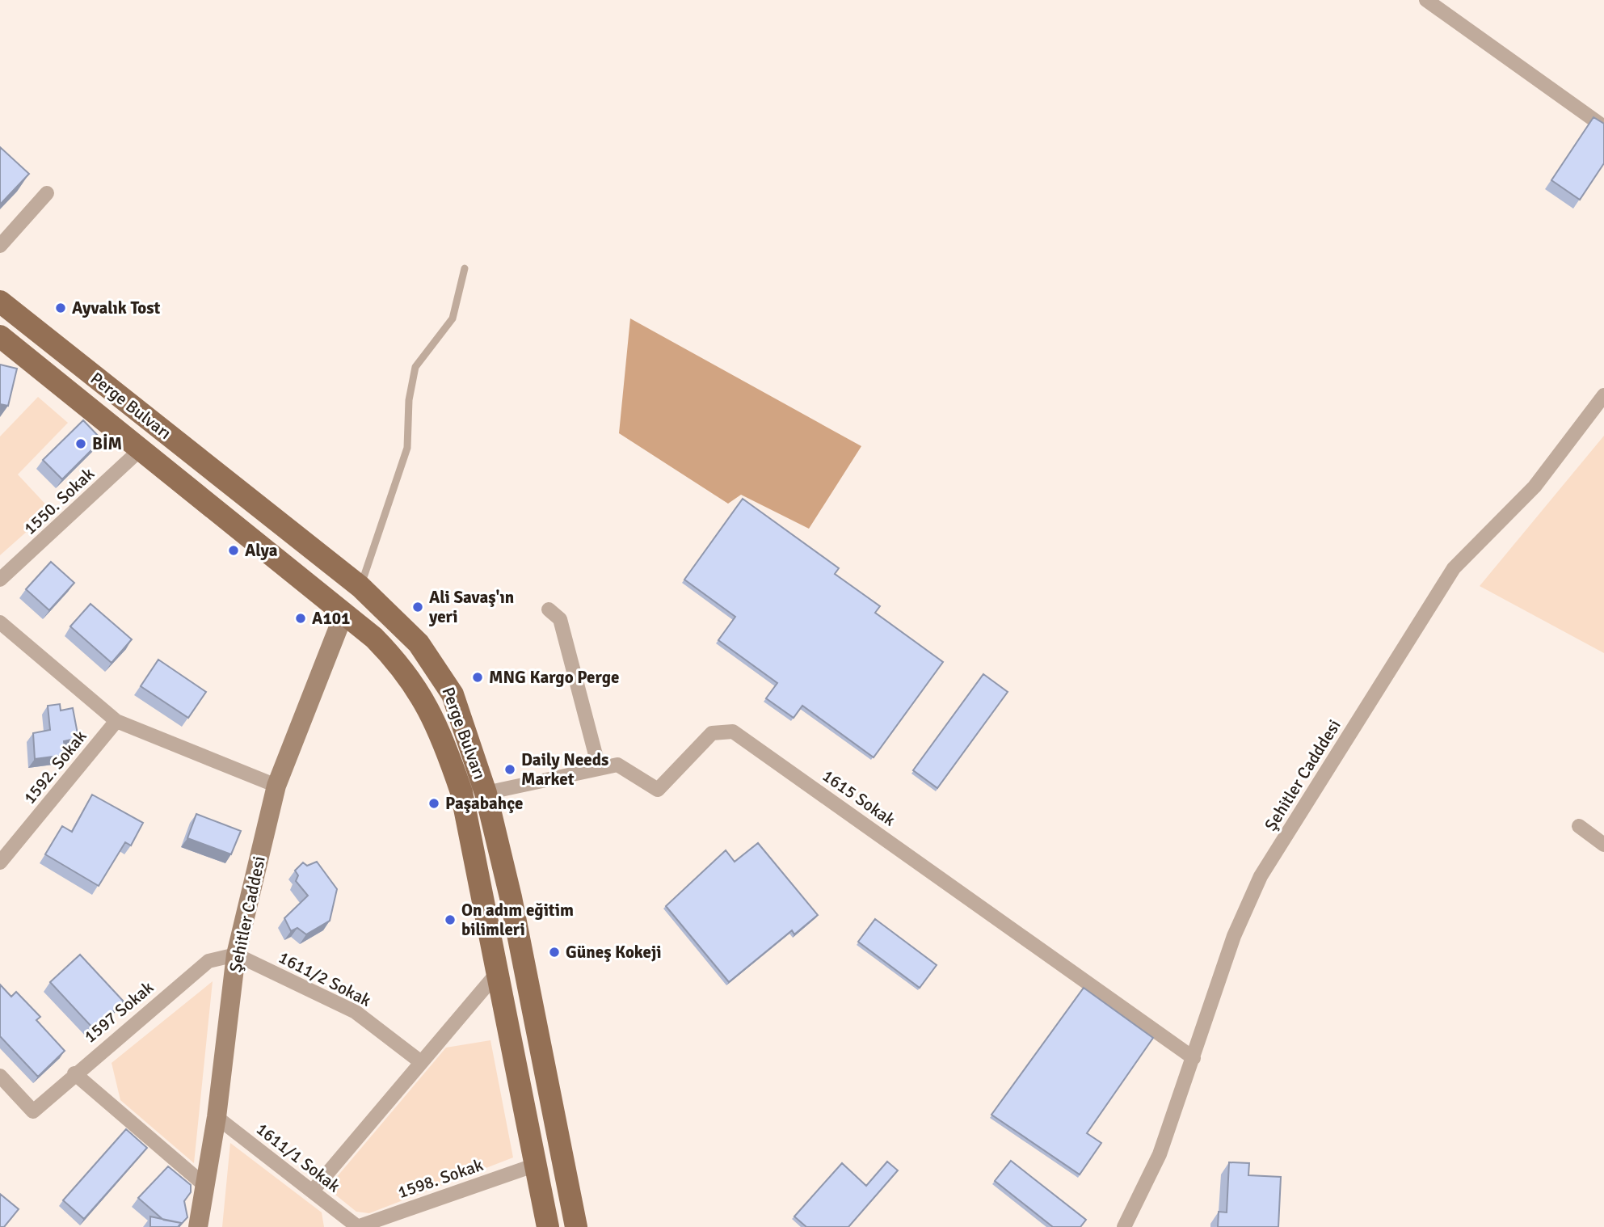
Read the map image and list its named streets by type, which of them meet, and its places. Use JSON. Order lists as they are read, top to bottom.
{
  "streets": {
    "main road": ["Perge Bulvarı"],
    "street": [
      "1550. Sokak",
      "1592. Sokak",
      "Şehitler Cadddesi",
      "1615 Sokak",
      "Şehitler Caddesi",
      "1611/2 Sokak",
      "1597 Sokak",
      "1611/1 Sokak",
      "1598. Sokak"
    ]
  },
  "crossings": [
    ["Perge Bulvarı", "1550. Sokak"],
    ["Perge Bulvarı", "1615 Sokak"],
    ["Perge Bulvarı", "Şehitler Caddesi"],
    ["Perge Bulvarı", "1598. Sokak"],
    ["Şehitler Cadddesi", "1615 Sokak"],
    ["Şehitler Caddesi", "1611/2 Sokak"],
    ["Şehitler Caddesi", "1597 Sokak"],
    ["Şehitler Caddesi", "1611/1 Sokak"],
    ["1611/2 Sokak", "1597 Sokak"],
    ["1611/1 Sokak", "1598. Sokak"]
  ],
  "places": [
    "Ayvalık Tost",
    "BİM",
    "Alya",
    "Ali Savaş'ın yeri",
    "A101",
    "MNG Kargo Perge",
    "Daily Needs Market",
    "Paşabahçe",
    "On adım eğitim bilimleri",
    "Güneş Kokeji"
  ]
}
